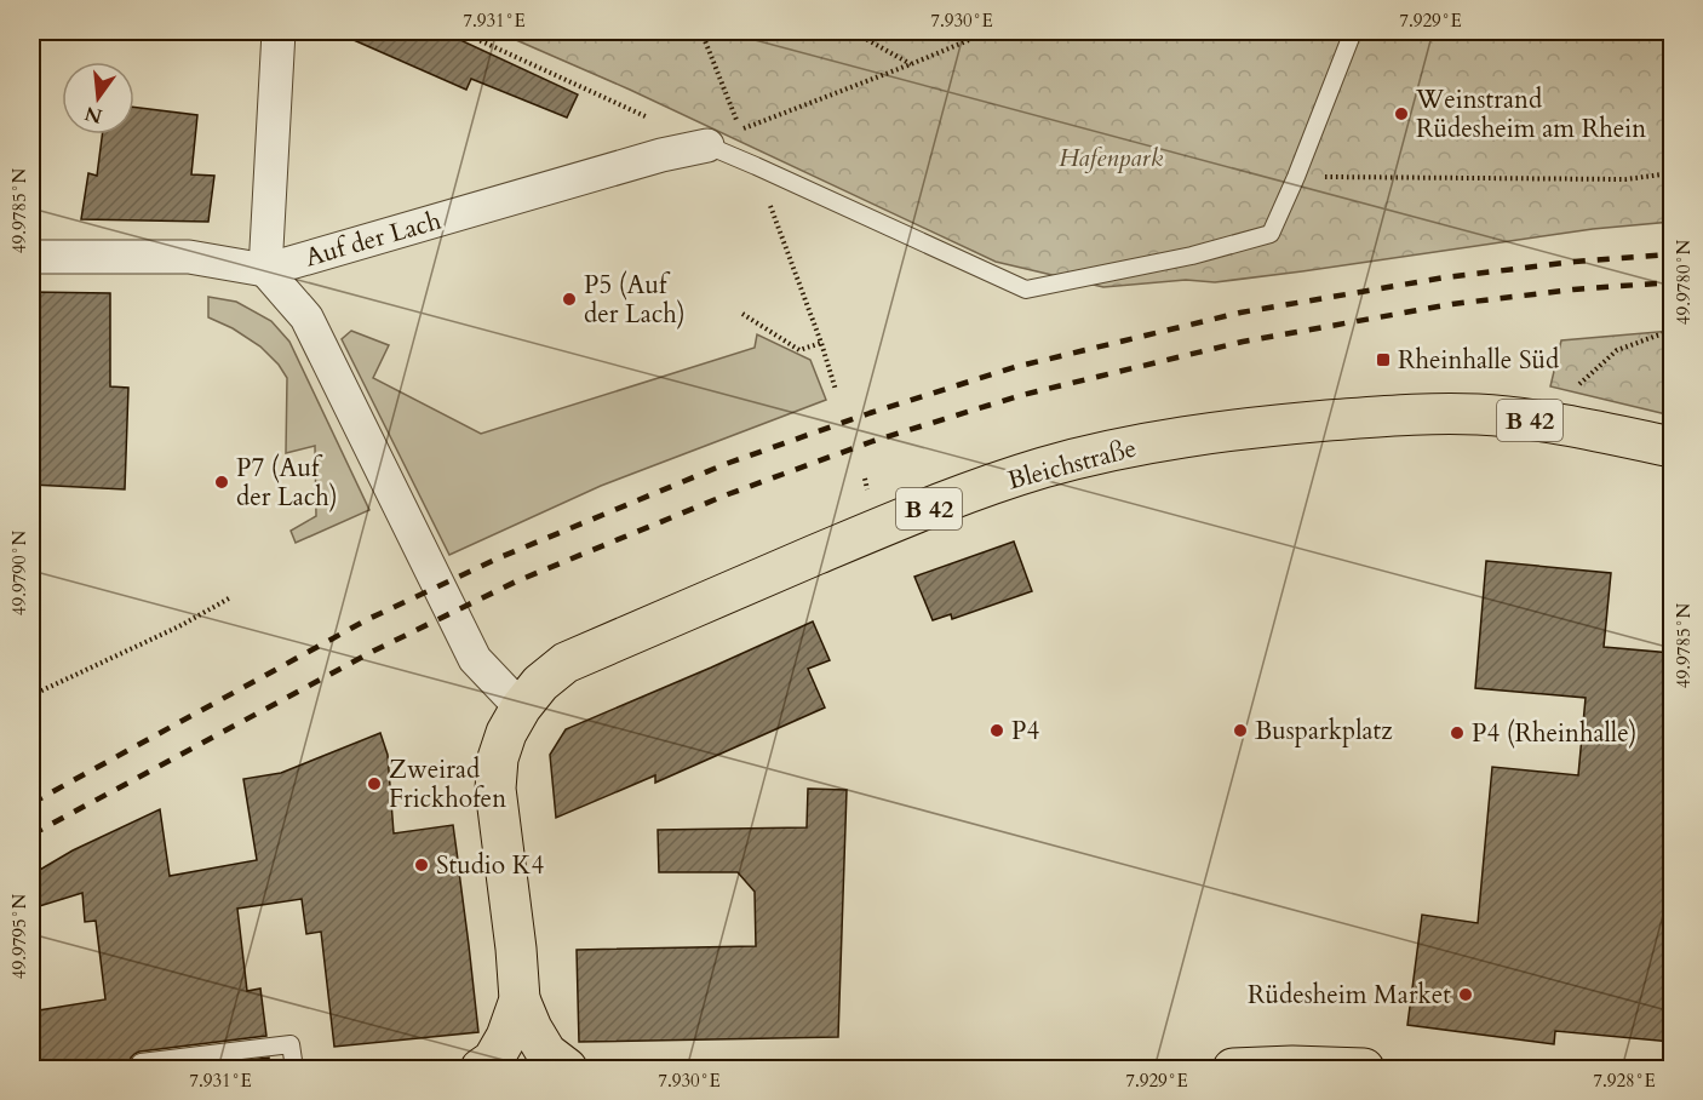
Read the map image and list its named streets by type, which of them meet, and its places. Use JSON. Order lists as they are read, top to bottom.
{
  "streets": {
    "main road": ["B 42", "Bleichstraße"],
    "street": ["Auf der Lach"]
  },
  "crossings": [
    ["B 42", "Bleichstraße"]
  ],
  "parks": ["Hafenpark"],
  "places": {
    "other": [
      "Weinstrand Rüdesheim am Rhein",
      "P5 (Auf der Lach)",
      "P7 (Auf der Lach)",
      "P4",
      "Busparkplatz",
      "P4 (Rheinhalle)",
      "Zweirad Frickhofen",
      "Studio K4",
      "Rüdesheim Market"
    ],
    "transit": ["Rheinhalle Süd"]
  },
  "north": "bottom",
  "coordinates": [
    "7.931°E",
    "7.930°E",
    "7.929°E",
    "49.9785°N",
    "49.9780°N",
    "49.9790°N",
    "49.9795°N",
    "7.928°E"
  ]
}
